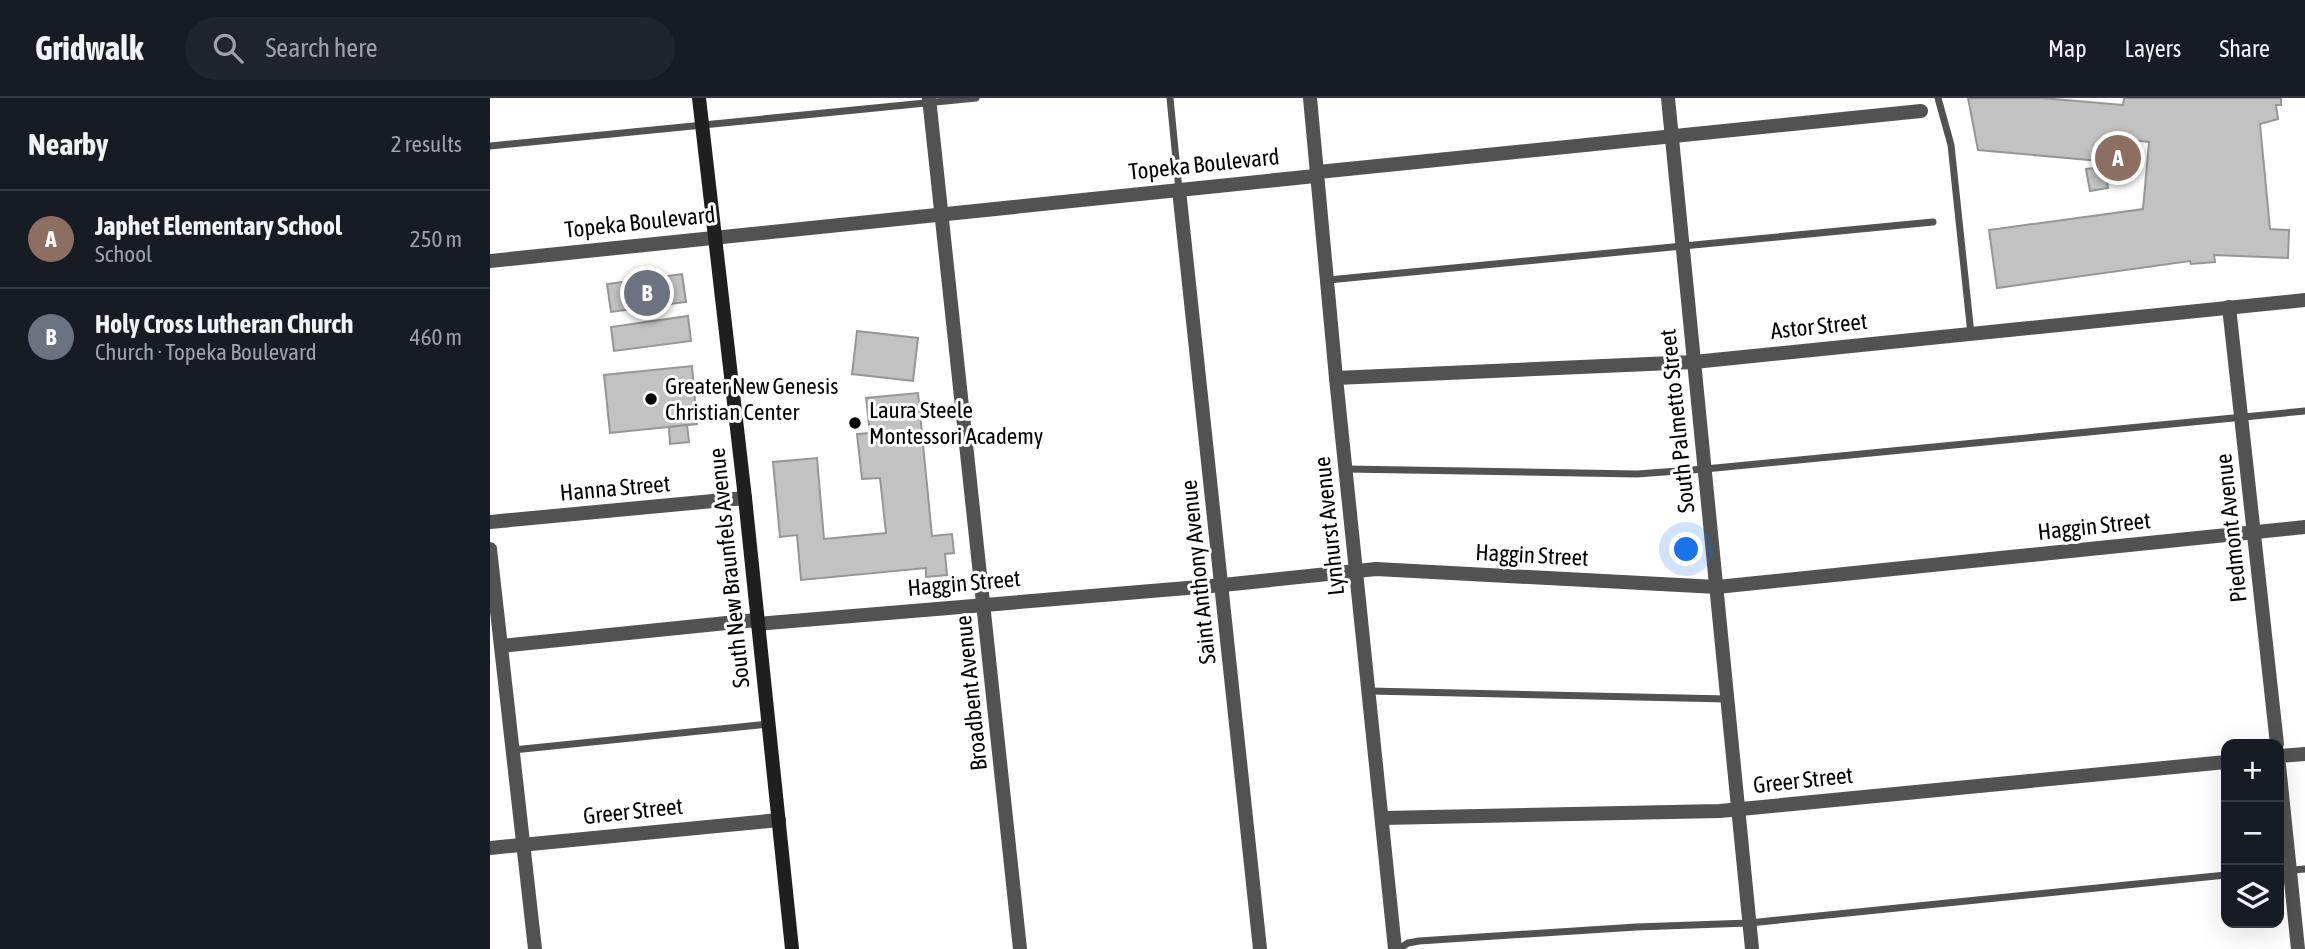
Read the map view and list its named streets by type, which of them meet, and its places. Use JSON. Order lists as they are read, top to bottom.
{
  "streets": {
    "main road": ["South New Braunfels Avenue"],
    "street": [
      "Topeka Boulevard",
      "Astor Street",
      "South Palmetto Street",
      "Hanna Street",
      "Lynhurst Avenue",
      "Haggin Street",
      "Piedmont Avenue",
      "Saint Anthony Avenue",
      "Broadbent Avenue",
      "Greer Street"
    ]
  },
  "crossings": [
    ["Topeka Boulevard", "South Palmetto Street"],
    ["Topeka Boulevard", "Lynhurst Avenue"],
    ["Topeka Boulevard", "South New Braunfels Avenue"],
    ["Topeka Boulevard", "Saint Anthony Avenue"],
    ["Topeka Boulevard", "Broadbent Avenue"],
    ["Astor Street", "South Palmetto Street"],
    ["Astor Street", "Lynhurst Avenue"],
    ["Astor Street", "Piedmont Avenue"],
    ["South Palmetto Street", "Haggin Street"],
    ["South Palmetto Street", "Greer Street"],
    ["Hanna Street", "South New Braunfels Avenue"],
    ["Lynhurst Avenue", "Haggin Street"],
    ["Lynhurst Avenue", "Greer Street"],
    ["Haggin Street", "Piedmont Avenue"],
    ["Haggin Street", "South New Braunfels Avenue"],
    ["Haggin Street", "Saint Anthony Avenue"],
    ["Haggin Street", "Broadbent Avenue"],
    ["South New Braunfels Avenue", "Greer Street"]
  ],
  "places": ["Greater New Genesis Christian Center", "Laura Steele Montessori Academy"],
  "page": {
    "header": "Gridwalk",
    "search": "Search here",
    "nav": ["Map", "Layers", "Share"],
    "heading": ["Nearby", "2 results"],
    "pins": ["A", "B"],
    "list": [
      {
        "mark": "A",
        "name": "Japhet Elementary School",
        "note": "School",
        "value": "250 m"
      },
      {
        "mark": "B",
        "name": "Holy Cross Lutheran Church",
        "note": "Church · Topeka Boulevard",
        "value": "460 m"
      }
    ],
    "map_buttons": ["+", "−"]
  }
}
